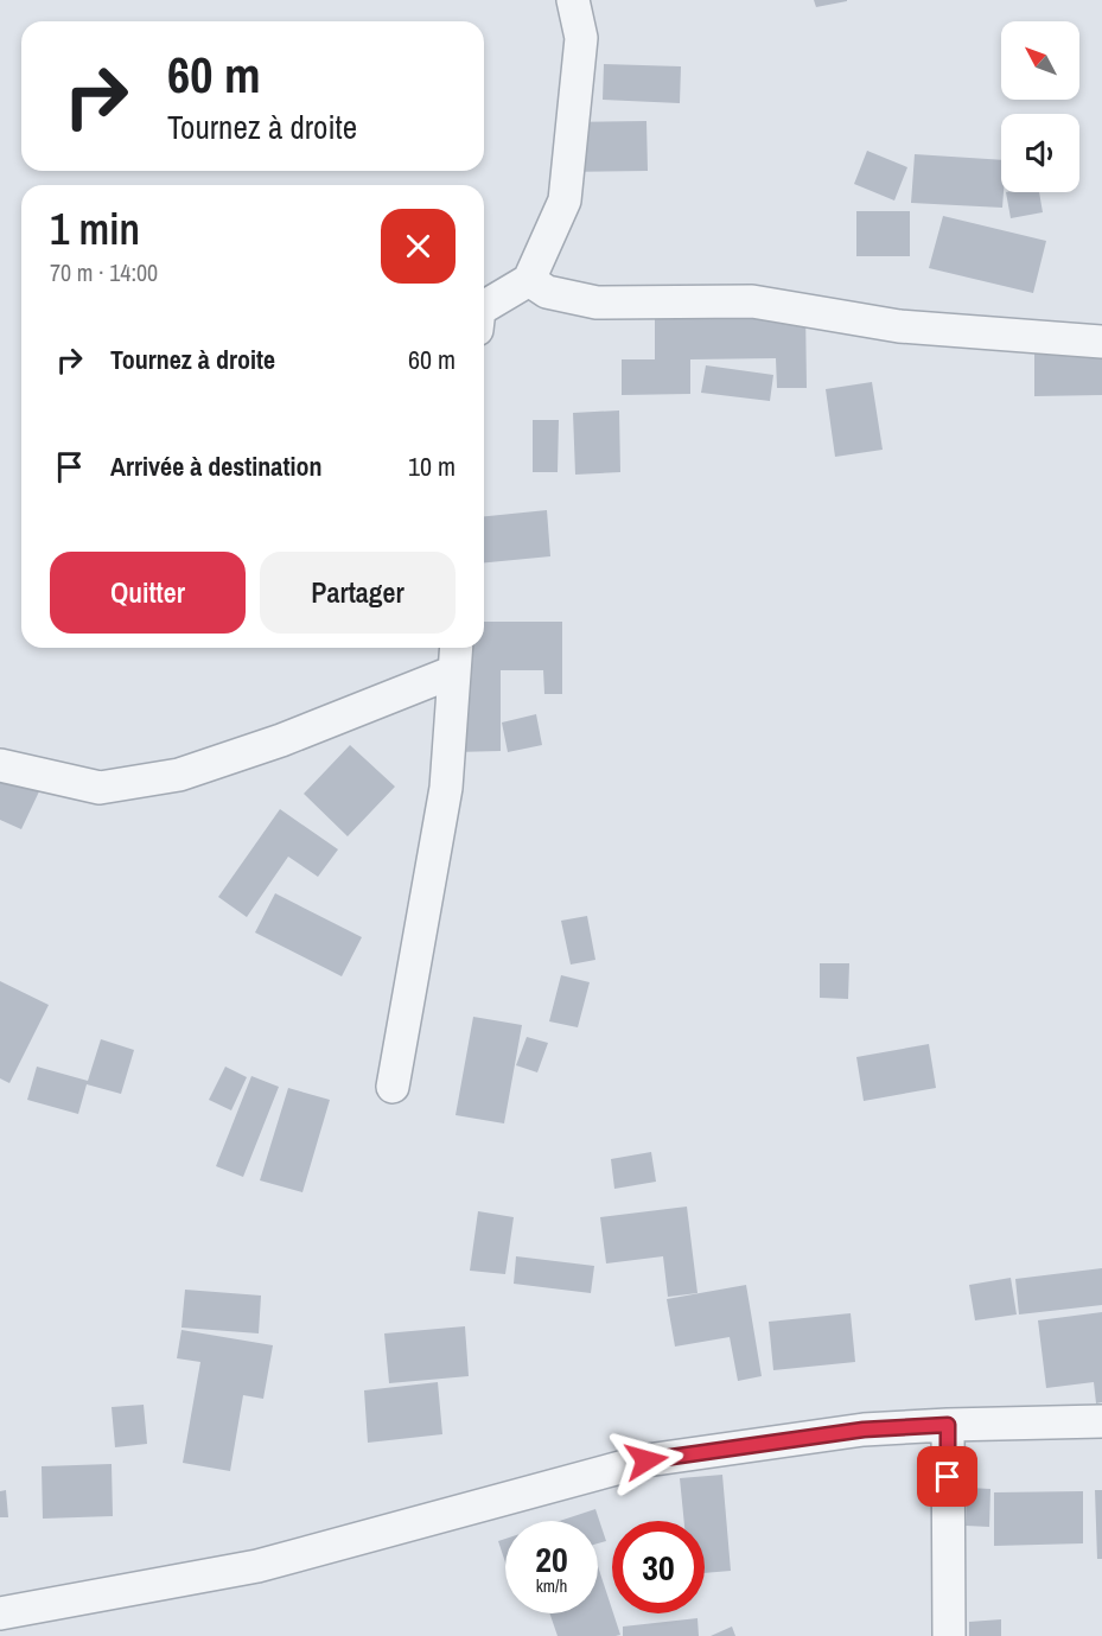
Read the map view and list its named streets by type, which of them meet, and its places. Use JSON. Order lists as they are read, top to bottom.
{
  "north": "top left",
  "page": {
    "turn": ["60 m", "Tournez à droite"],
    "heading": ["1 min", "70 m · 14:00"],
    "list": [
      {
        "name": "Tournez à droite",
        "value": "60 m"
      },
      {
        "name": "Arrivée à destination",
        "value": "10 m"
      }
    ],
    "buttons": ["Quitter", "Partager"],
    "speed": "20 km/h",
    "limit": "30"
  }
}
